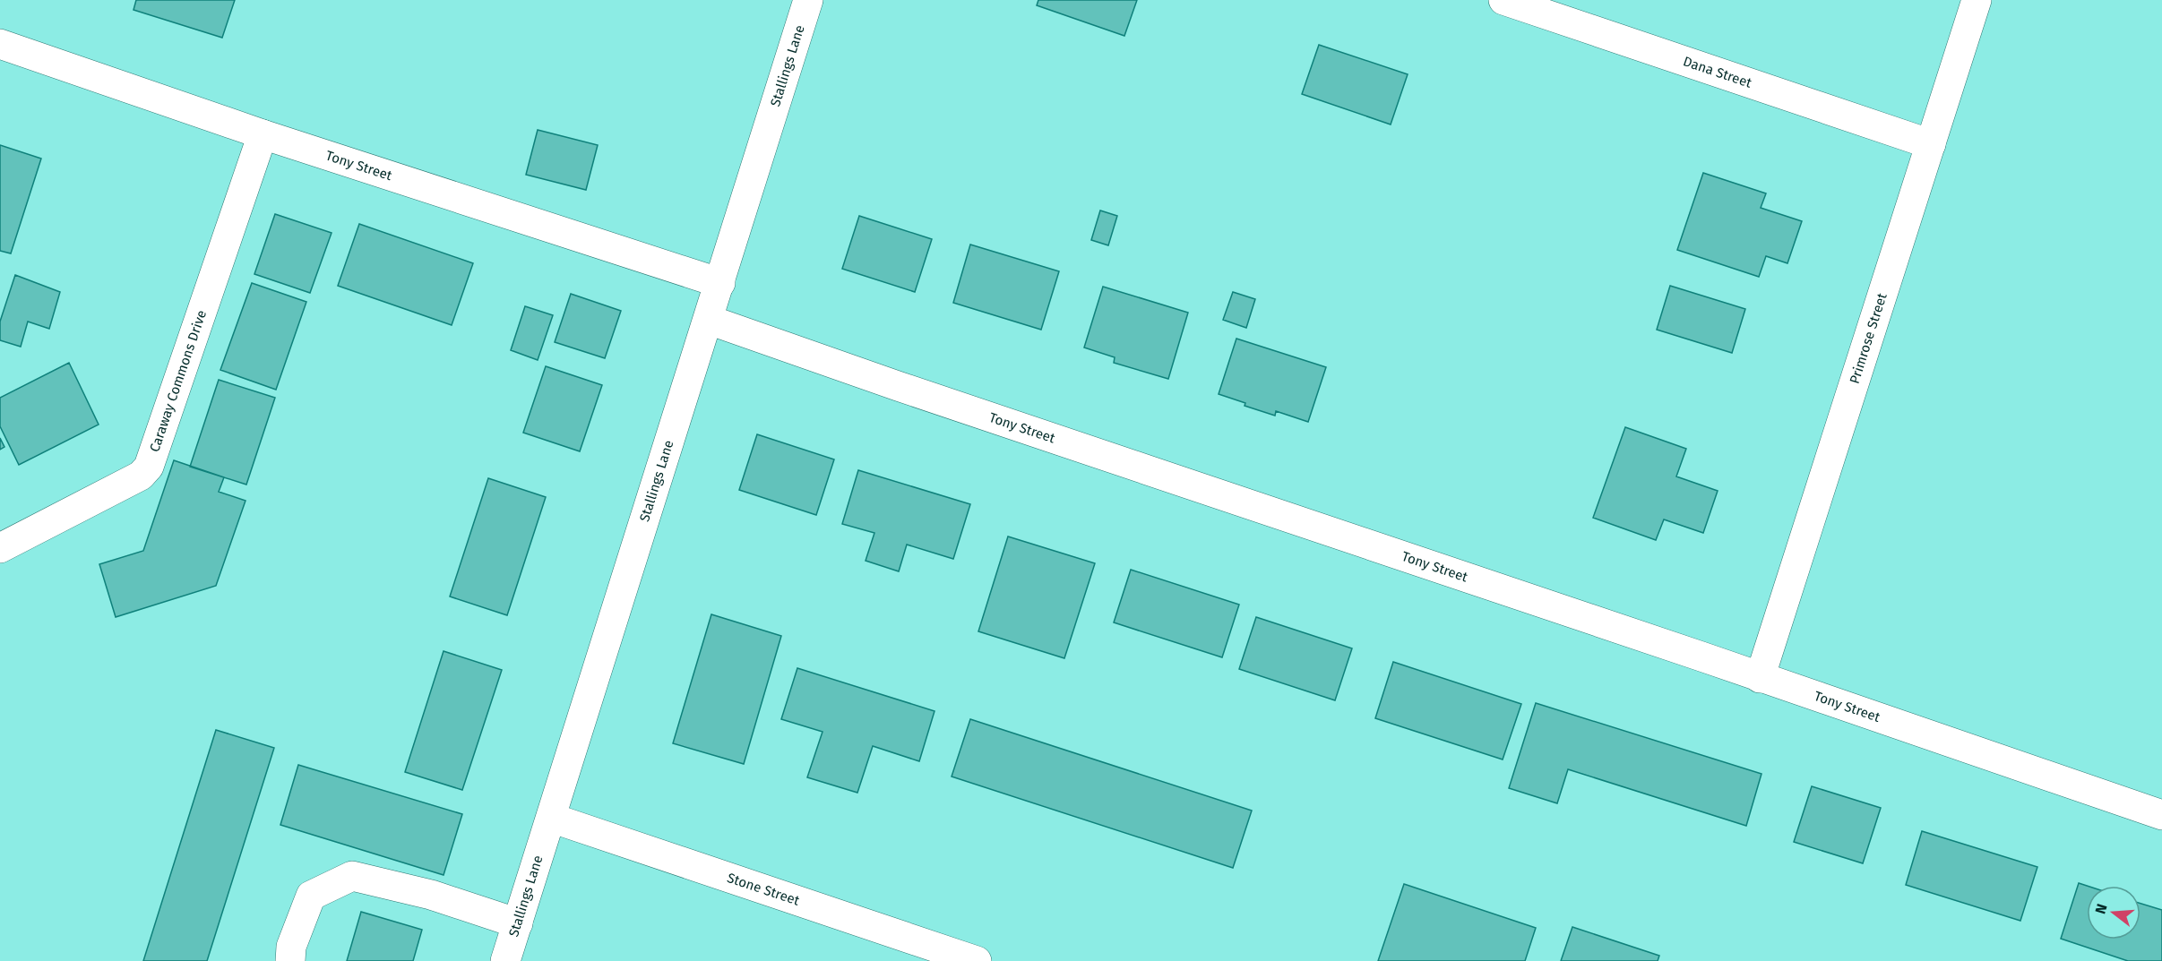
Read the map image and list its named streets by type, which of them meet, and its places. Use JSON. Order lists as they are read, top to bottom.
{
  "streets": {
    "street": [
      "Stallings Lane",
      "Dana Street",
      "Tony Street",
      "Primrose Street",
      "Caraway Commons Drive",
      "Stone Street"
    ]
  },
  "crossings": [
    ["Stallings Lane", "Tony Street"],
    ["Stallings Lane", "Stone Street"],
    ["Dana Street", "Primrose Street"],
    ["Tony Street", "Primrose Street"],
    ["Tony Street", "Caraway Commons Drive"]
  ],
  "north": "left"
}
